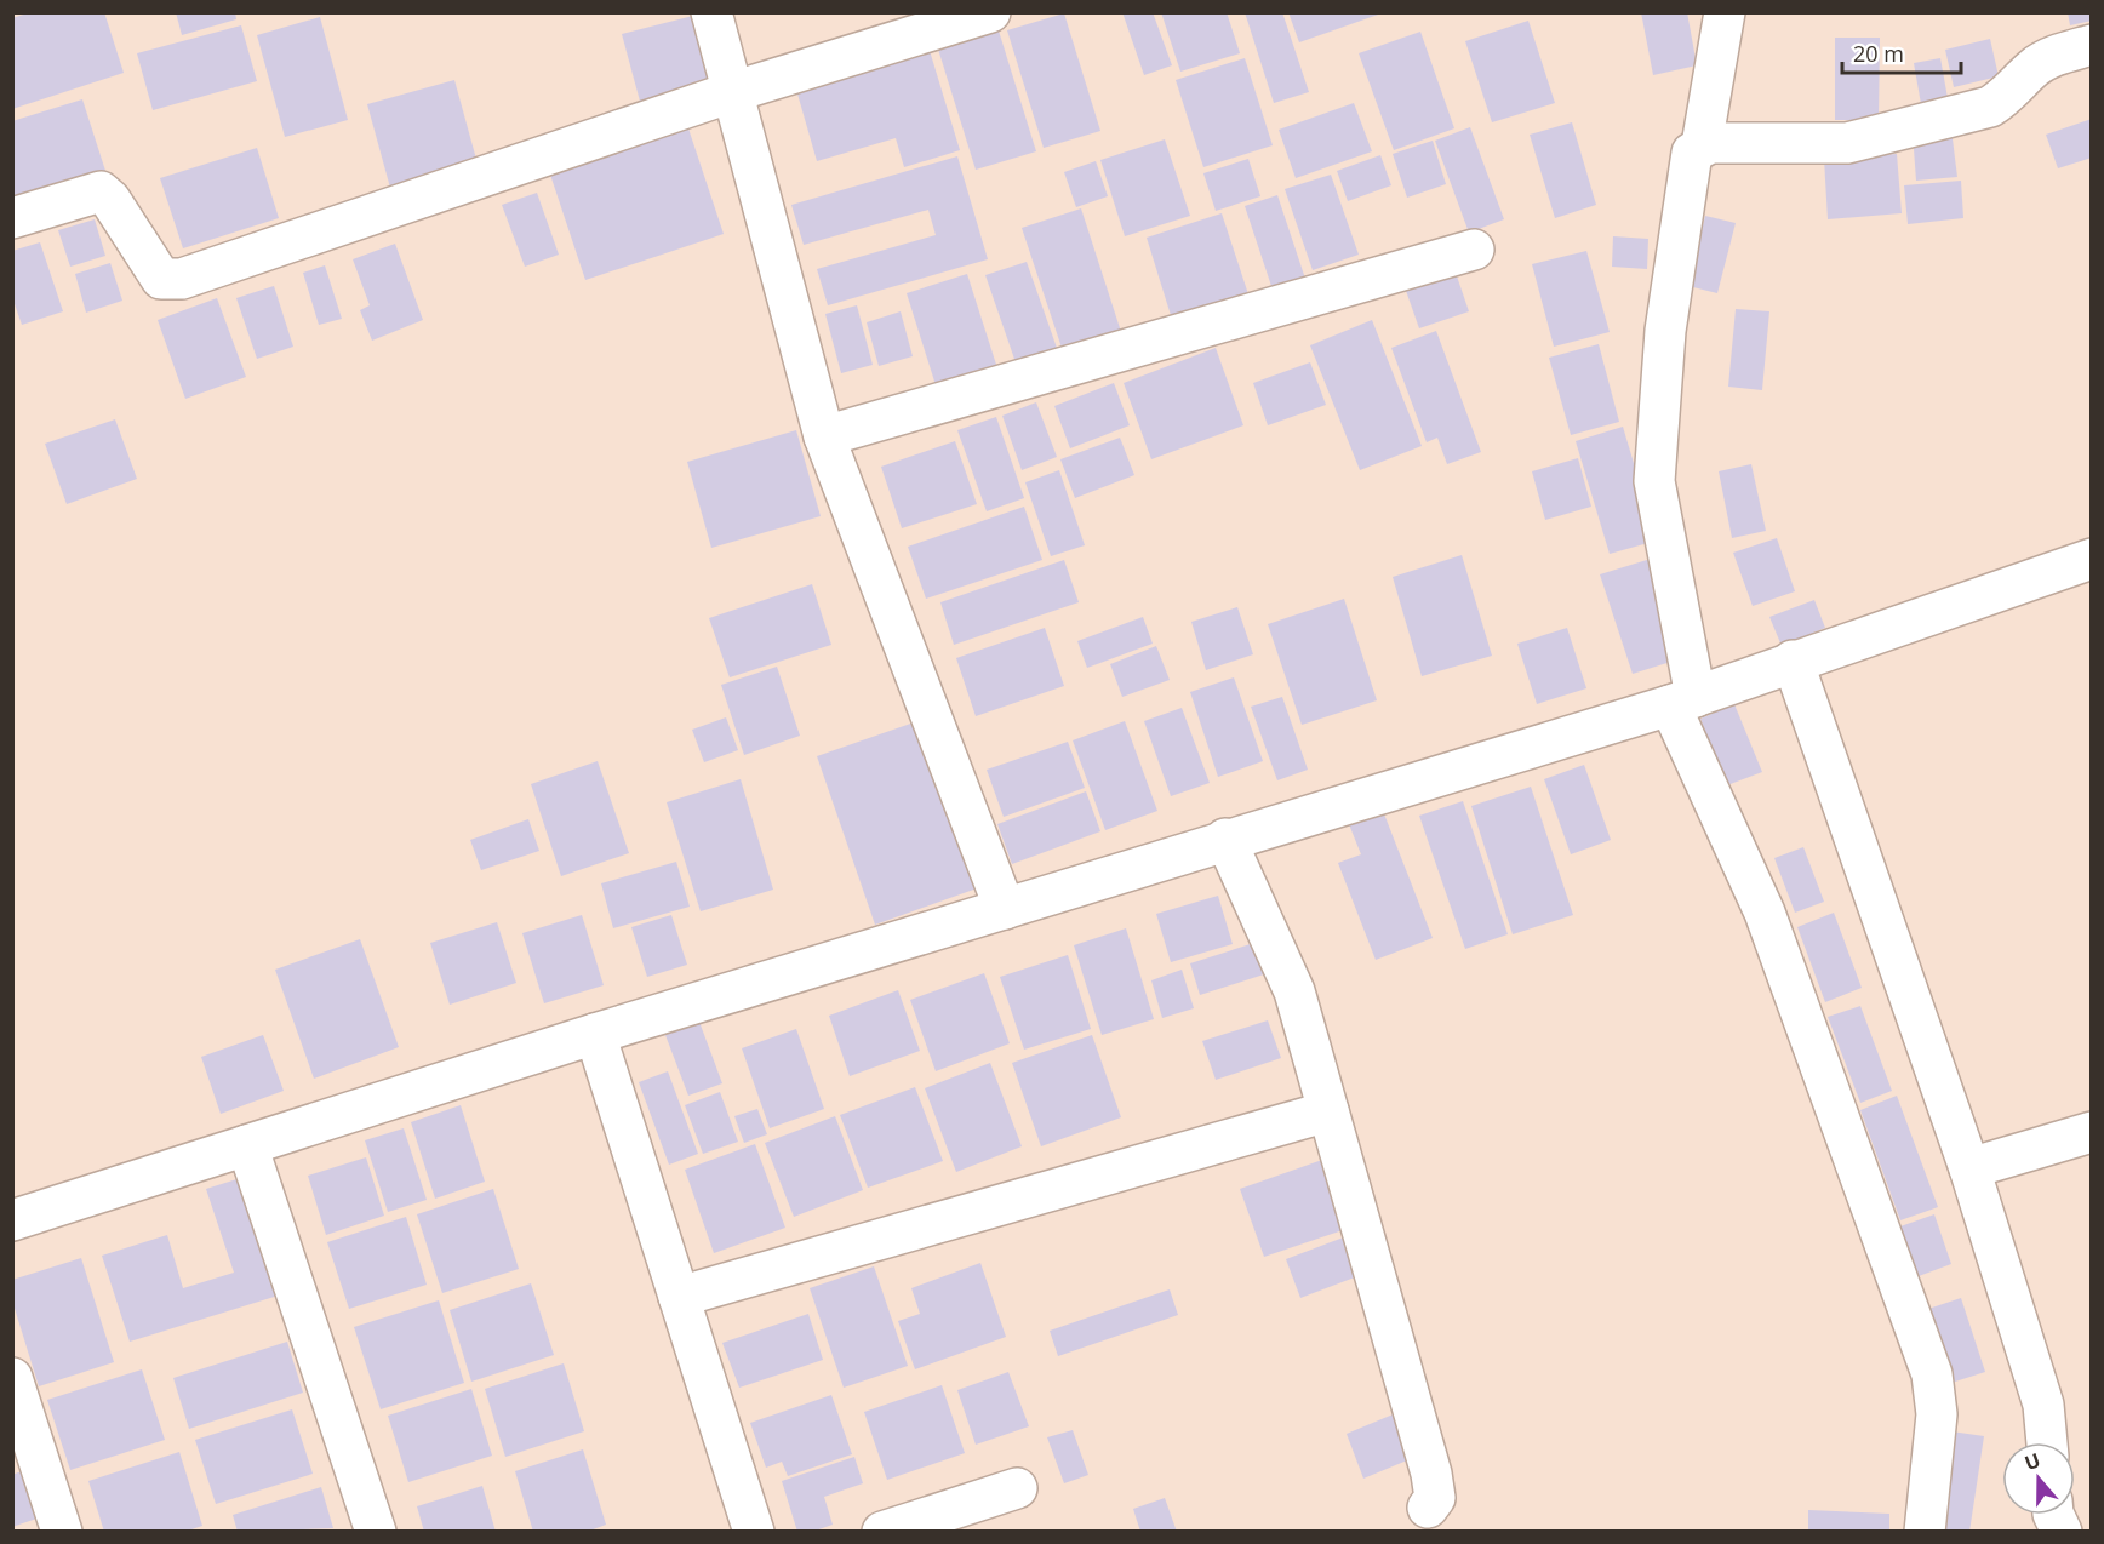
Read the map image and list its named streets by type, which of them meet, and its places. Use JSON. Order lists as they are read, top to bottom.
{
  "scale_bar": "20 m",
  "north": "top"
}
